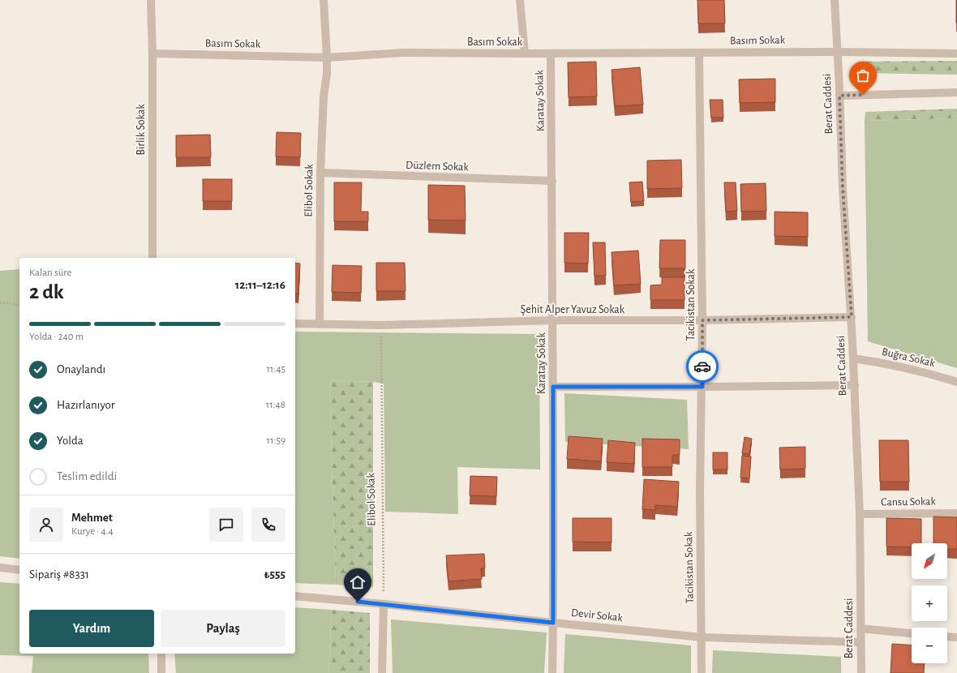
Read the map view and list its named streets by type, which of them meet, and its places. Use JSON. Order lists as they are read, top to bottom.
{
  "streets": {
    "street": [
      "Basım Sokak",
      "Karatay Sokak",
      "Berat Caddesi",
      "Birlik Sokak",
      "Düzlem Sokak",
      "Elibol Sokak",
      "Tacikistan Sokak",
      "Şehit Alper Yavuz Sokak",
      "Buğra Sokak",
      "Cansu Sokak",
      "Devir Sokak"
    ]
  },
  "crossings": [
    ["Basım Sokak", "Karatay Sokak"],
    ["Basım Sokak", "Berat Caddesi"],
    ["Basım Sokak", "Birlik Sokak"],
    ["Basım Sokak", "Elibol Sokak"],
    ["Basım Sokak", "Tacikistan Sokak"],
    ["Karatay Sokak", "Düzlem Sokak"],
    ["Karatay Sokak", "Şehit Alper Yavuz Sokak"],
    ["Karatay Sokak", "Devir Sokak"],
    ["Berat Caddesi", "Şehit Alper Yavuz Sokak"],
    ["Berat Caddesi", "Buğra Sokak"],
    ["Berat Caddesi", "Cansu Sokak"],
    ["Berat Caddesi", "Devir Sokak"],
    ["Düzlem Sokak", "Elibol Sokak"],
    ["Elibol Sokak", "Şehit Alper Yavuz Sokak"],
    ["Elibol Sokak", "Devir Sokak"],
    ["Tacikistan Sokak", "Şehit Alper Yavuz Sokak"],
    ["Tacikistan Sokak", "Devir Sokak"]
  ],
  "north": "bottom left",
  "page": {
    "heading": ["2 dk", "Kalan süre", "12:11–12:16"],
    "panel": [
      "Mehmet",
      "Kurye · 4.4",
      "Sipariş #8331",
      "₺555"
    ],
    "bar": "Yolda · 240 m",
    "list": [
      ["Onaylandı", "11:45"],
      ["Hazırlanıyor", "11:48"],
      ["Yolda", "11:59"],
      "Teslim edildi"
    ],
    "map_buttons": ["+", "−"],
    "buttons": ["Yardım", "Paylaş"]
  }
}
